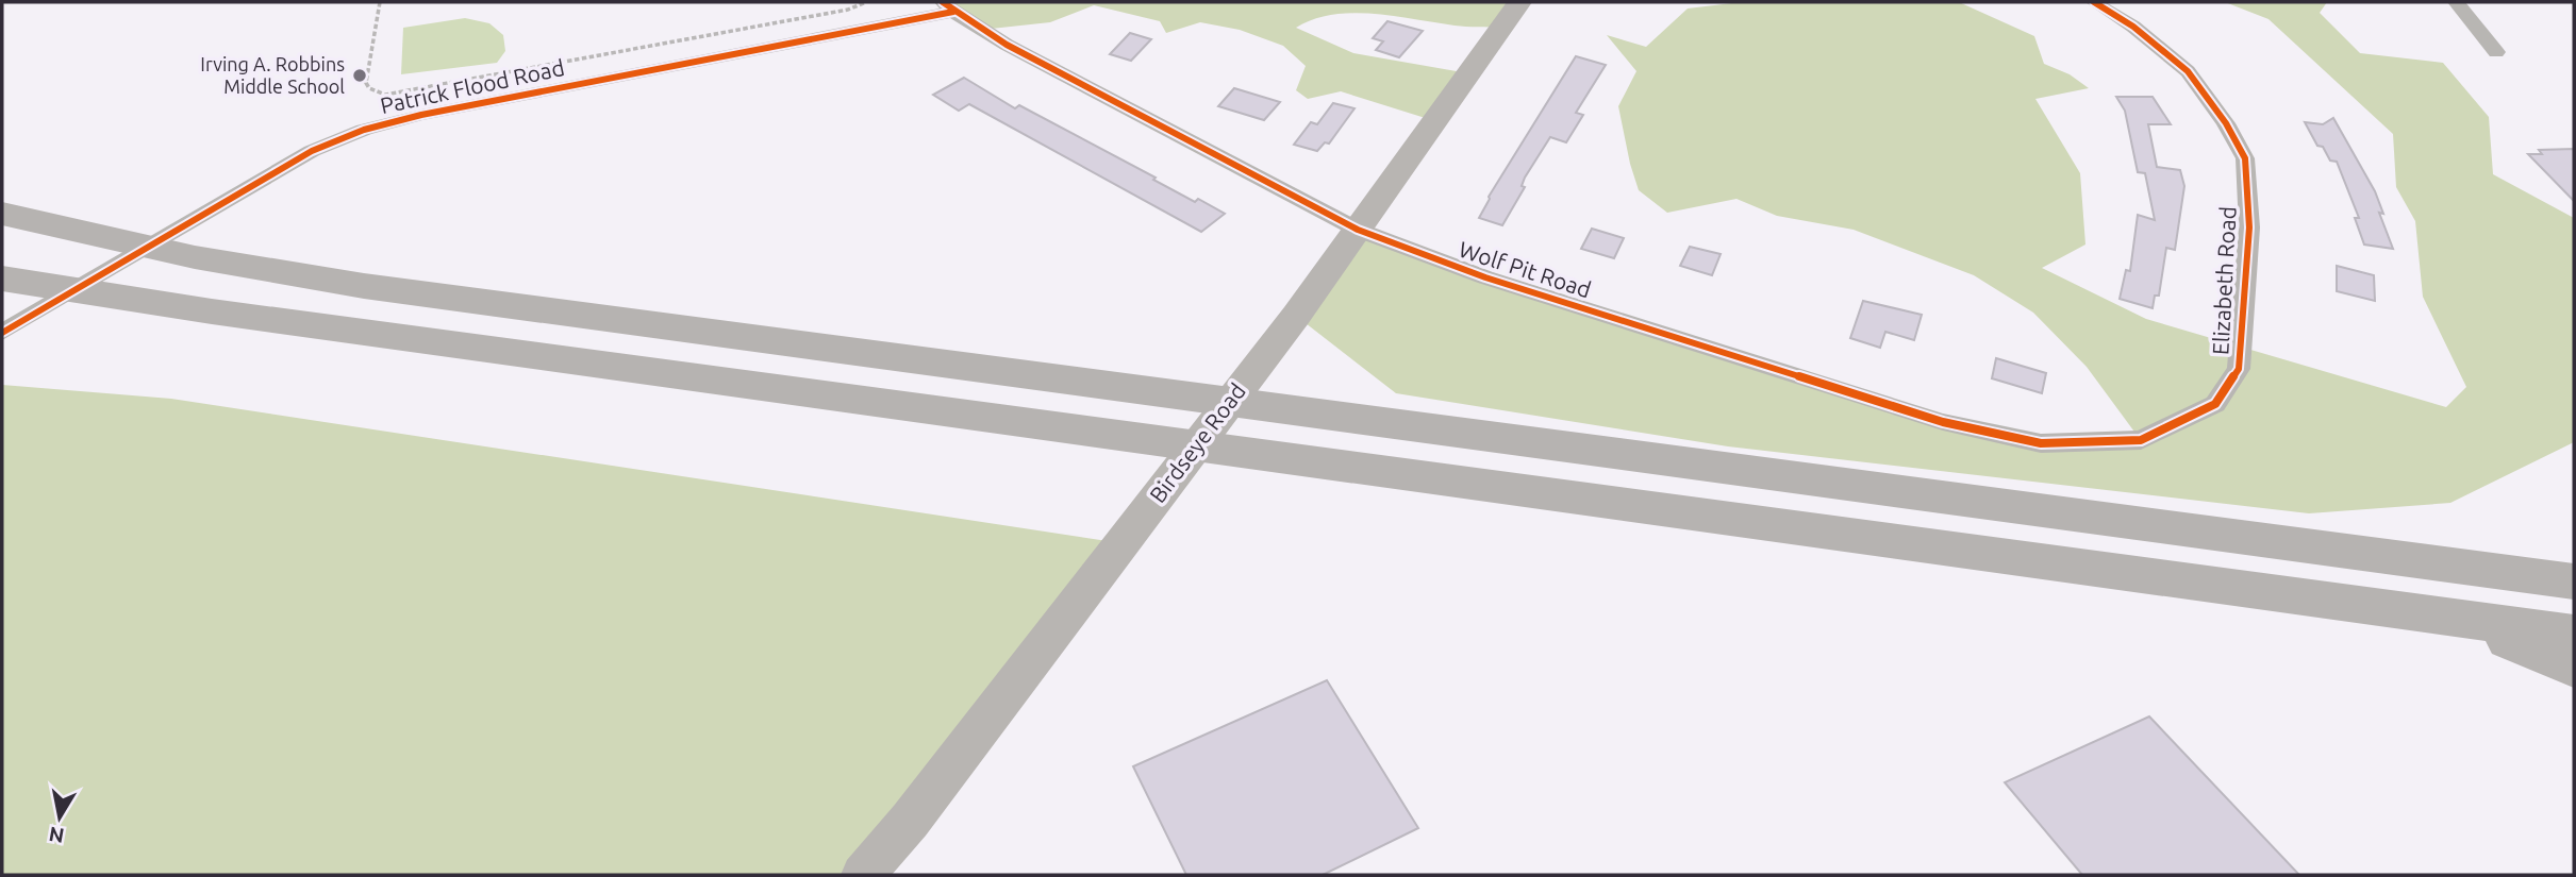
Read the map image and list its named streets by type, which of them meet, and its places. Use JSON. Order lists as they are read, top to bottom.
{
  "streets": {
    "main road": ["Birdseye Road"],
    "street": ["Patrick Flood Road", "Wolf Pit Road", "Elizabeth Road"]
  },
  "crossings": [
    ["Patrick Flood Road", "Wolf Pit Road"],
    ["Wolf Pit Road", "Elizabeth Road"],
    ["Wolf Pit Road", "Birdseye Road"]
  ],
  "places": ["Irving A. Robbins Middle School"],
  "north": "bottom"
}
